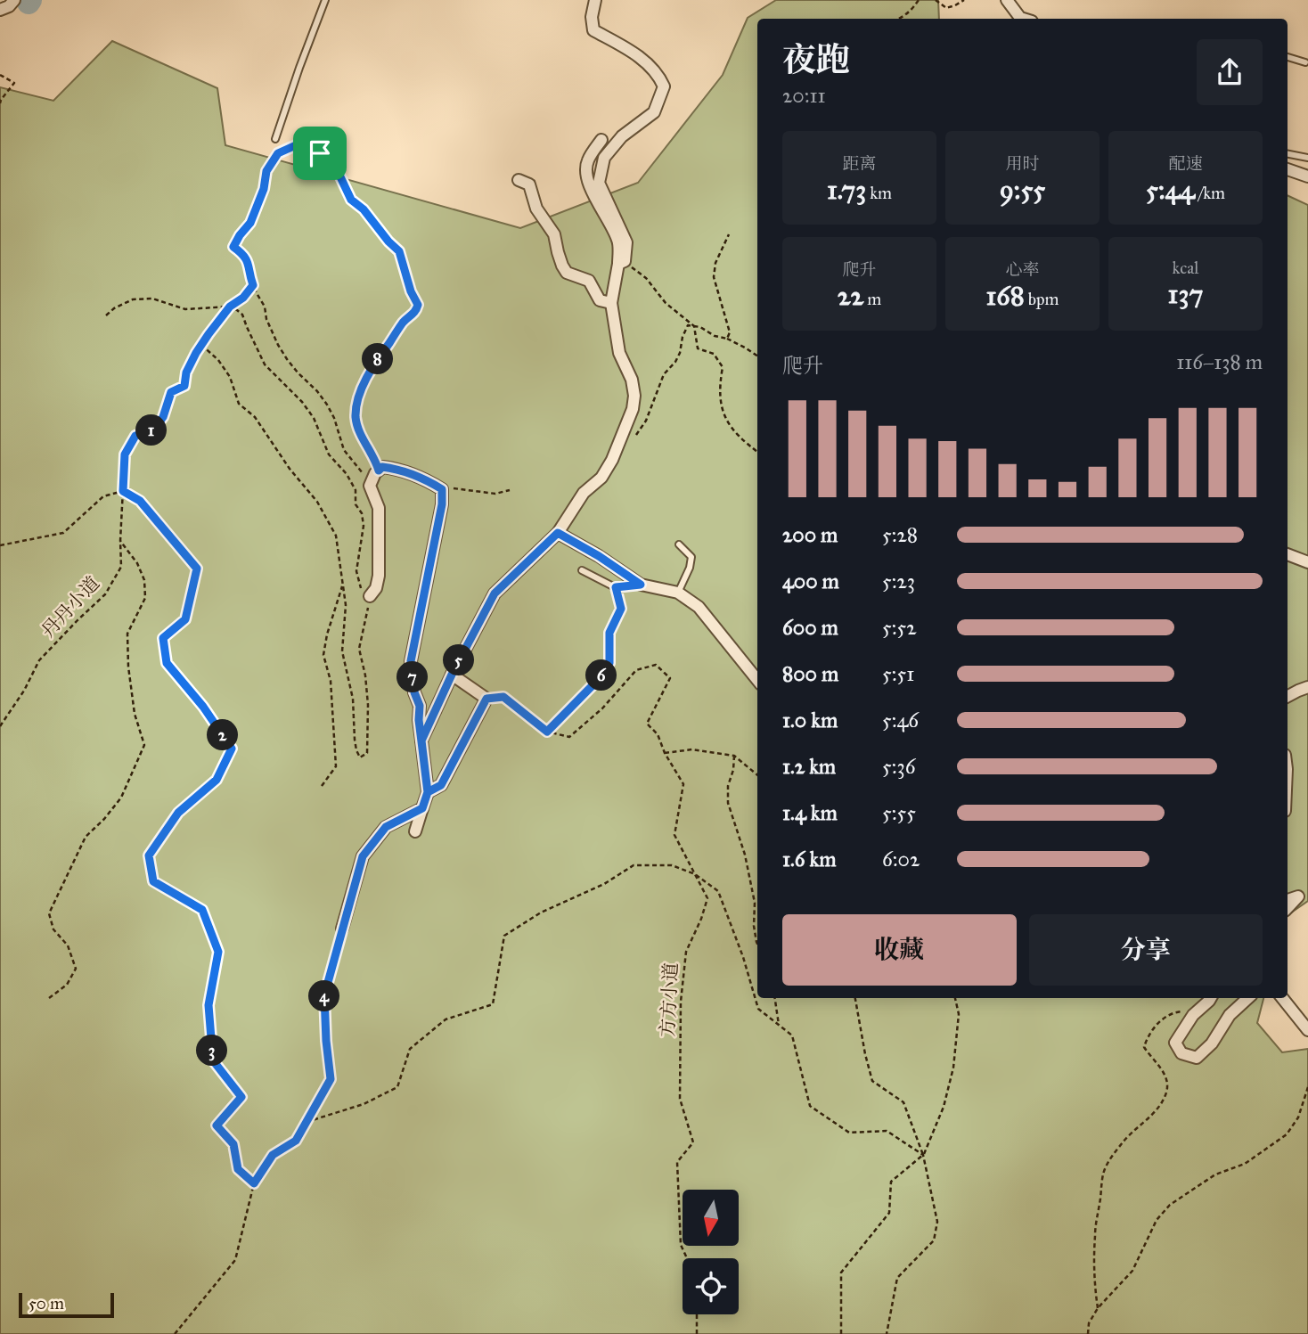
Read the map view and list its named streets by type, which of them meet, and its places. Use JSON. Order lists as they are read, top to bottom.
{
  "streets": {
    "path": ["丹丹小道", "方方小道"]
  },
  "scale_bar": "50 m",
  "north": "bottom",
  "page": {
    "heading": ["夜跑", "20:11"],
    "stats": [
      ["距离", "1.73 km"],
      ["用时", "9:55"],
      ["配速", "5:44 /km"],
      ["爬升", "22 m"],
      ["心率", "168 bpm"],
      ["kcal", "137"]
    ],
    "chart": ["爬升", "116–138 m"],
    "pins": [
      "8",
      "1",
      "5",
      "6",
      "7",
      "2",
      "4",
      "3"
    ],
    "list": [
      {
        "name": "200 m",
        "note": "5:28"
      },
      {
        "name": "400 m",
        "note": "5:23"
      },
      {
        "name": "600 m",
        "note": "5:52"
      },
      {
        "name": "800 m",
        "note": "5:51"
      },
      {
        "name": "1.0 km",
        "note": "5:46"
      },
      {
        "name": "1.2 km",
        "note": "5:36"
      },
      {
        "name": "1.4 km",
        "note": "5:55"
      },
      {
        "name": "1.6 km",
        "note": "6:02"
      }
    ],
    "buttons": ["收藏", "分享"],
    "scale": "50 m"
  }
}
